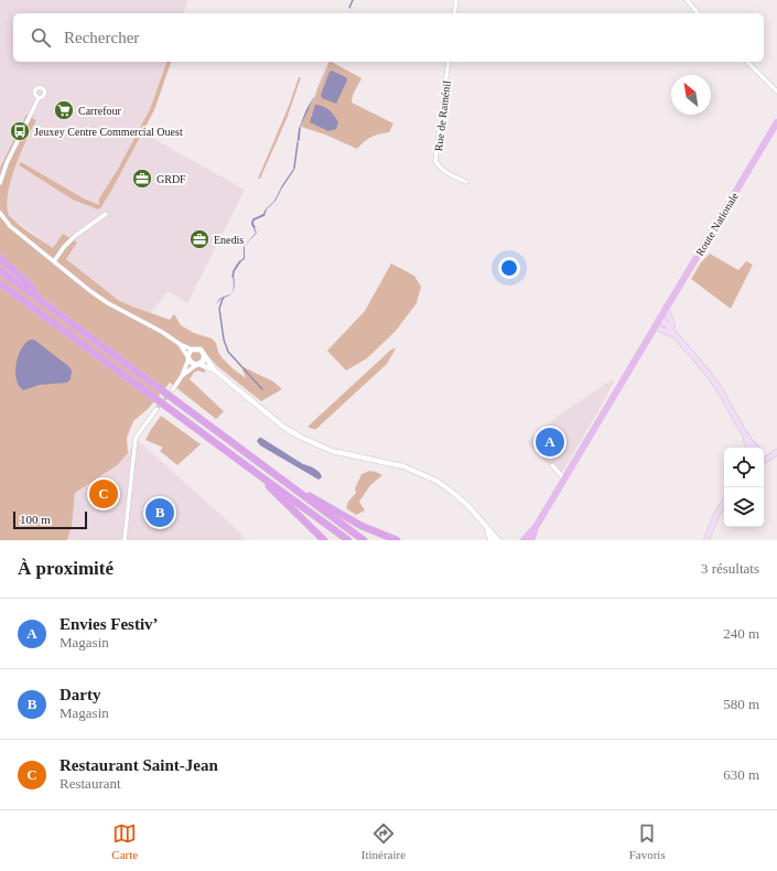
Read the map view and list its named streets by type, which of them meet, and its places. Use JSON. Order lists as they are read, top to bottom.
{
  "streets": {
    "main road": ["Route Nationale"],
    "street": ["Rue de Raménil"]
  },
  "places": {
    "supermarket": ["Carrefour"],
    "bus stop": ["Jeuxey Centre Commercial Ouest"],
    "office": ["GRDF", "Enedis"]
  },
  "scale_bar": "100 m",
  "north": "top left",
  "page": {
    "search": "Rechercher",
    "pins": ["A", "C", "B"],
    "scale": "100 m",
    "heading": ["À proximité", "3 résultats"],
    "list": [
      {
        "mark": "A",
        "name": "Envies Festiv’",
        "note": "Magasin",
        "value": "240 m"
      },
      {
        "mark": "B",
        "name": "Darty",
        "note": "Magasin",
        "value": "580 m"
      },
      {
        "mark": "C",
        "name": "Restaurant Saint-Jean",
        "note": "Restaurant",
        "value": "630 m"
      }
    ],
    "nav": ["Carte", "Itinéraire", "Favoris"]
  }
}
